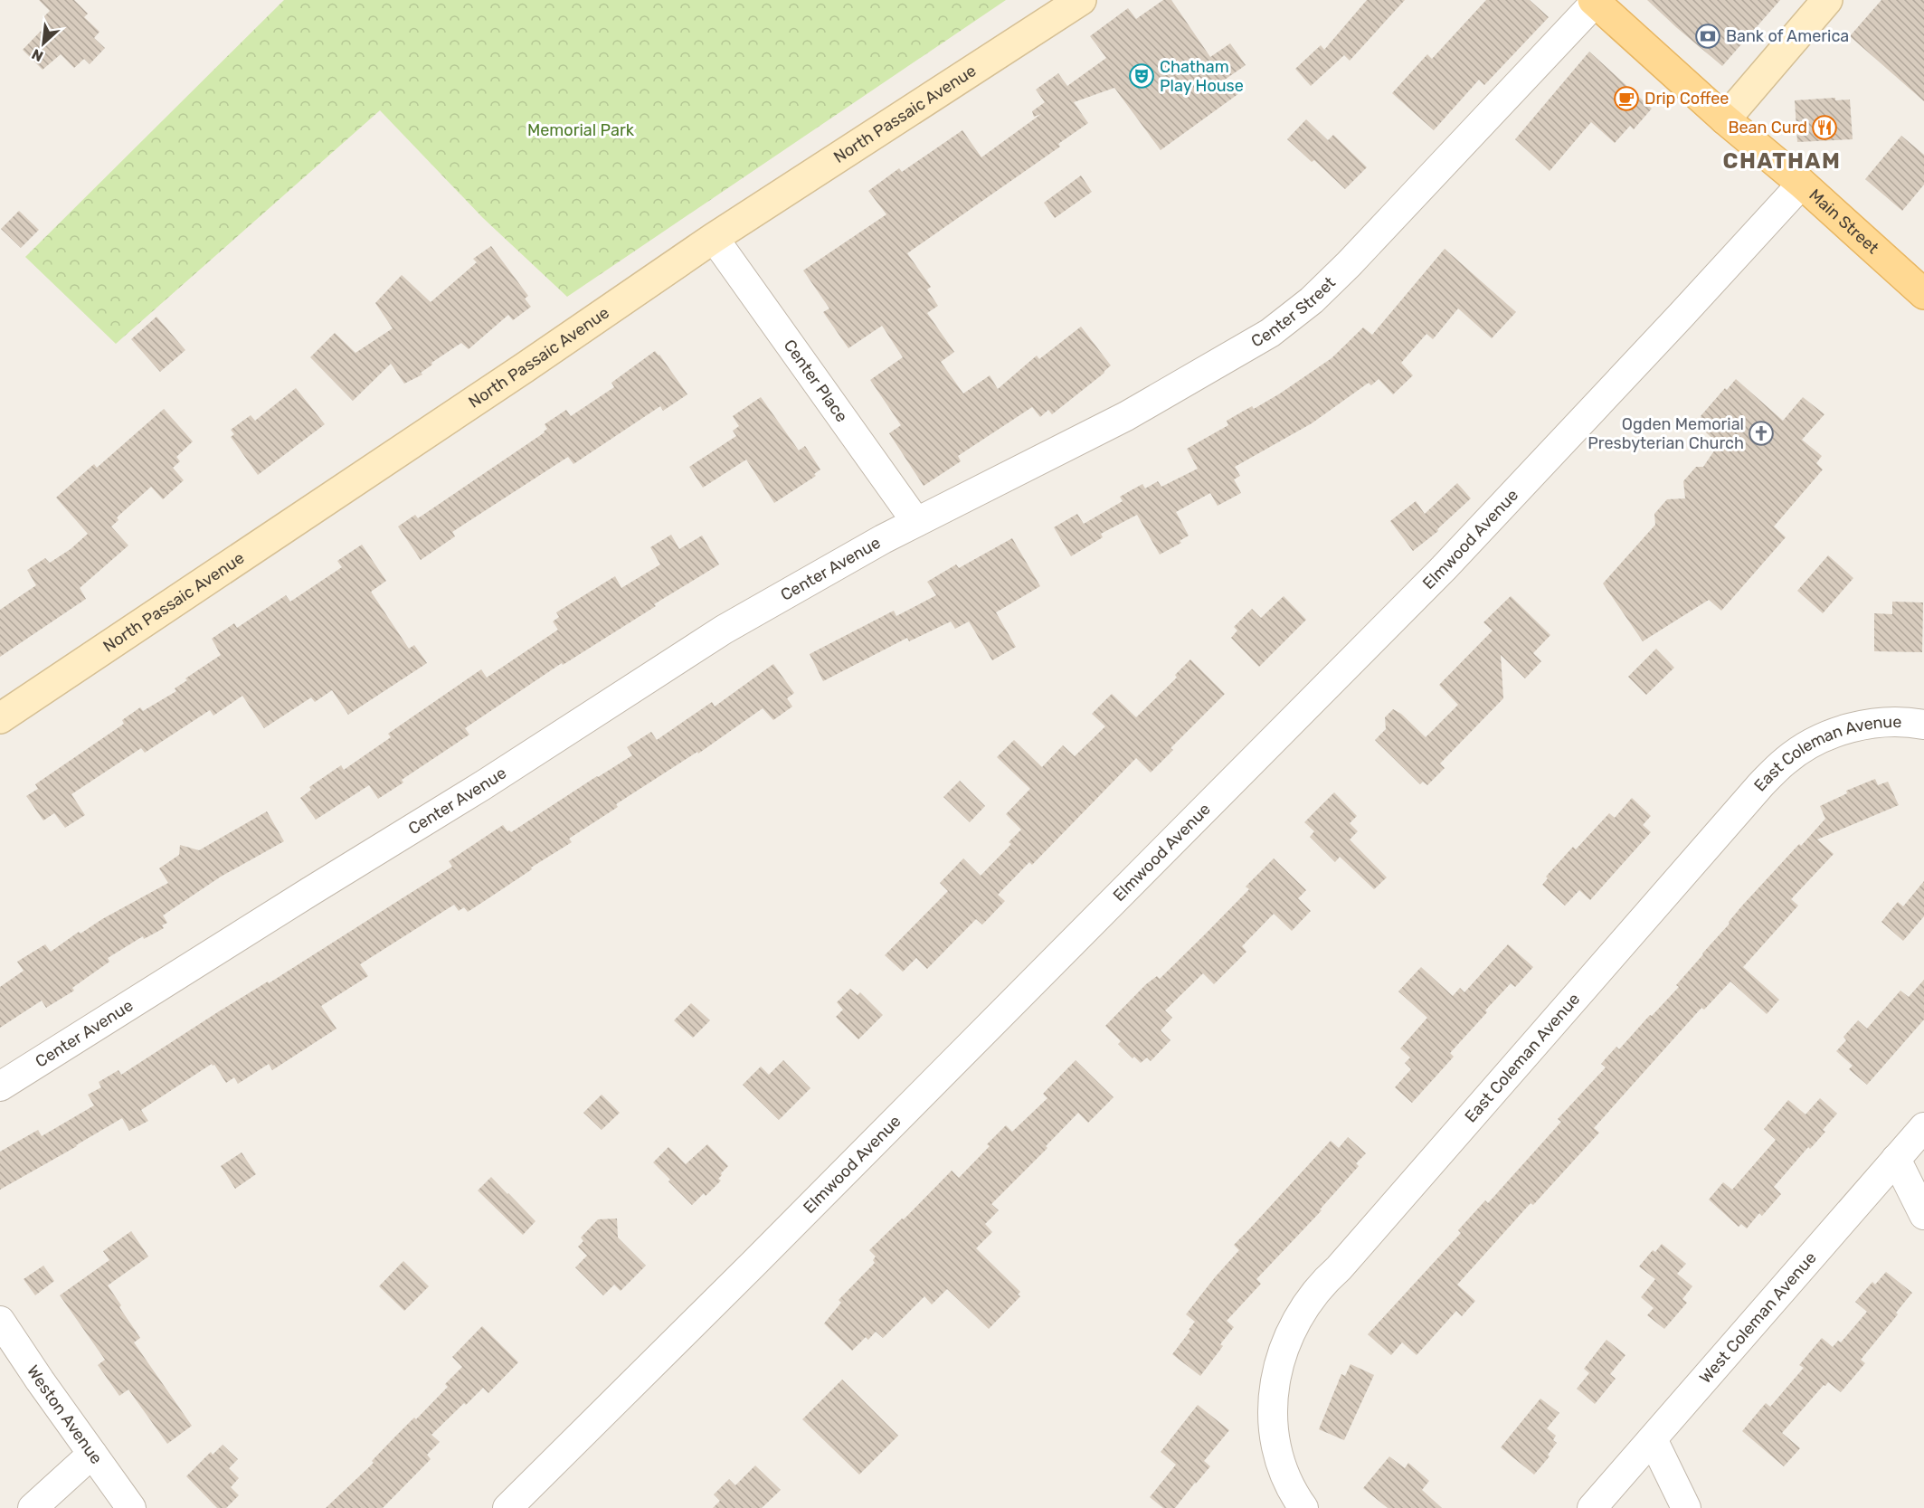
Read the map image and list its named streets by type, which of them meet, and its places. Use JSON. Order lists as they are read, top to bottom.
{
  "streets": {
    "main road": ["North Passaic Avenue", "Main Street"],
    "street": [
      "Center Street",
      "Center Place",
      "Elmwood Avenue",
      "Center Avenue",
      "East Coleman Avenue",
      "West Coleman Avenue",
      "Weston Avenue"
    ]
  },
  "crossings": [
    ["North Passaic Avenue", "Center Place"],
    ["Main Street", "Center Street"],
    ["Main Street", "Elmwood Avenue"],
    ["Center Street", "Center Place"],
    ["Center Street", "Center Avenue"],
    ["Center Place", "Center Avenue"]
  ],
  "districts": ["CHATHAM"],
  "parks": ["Memorial Park"],
  "places": {
    "bank": ["Bank of America"],
    "theatre": ["Chatham Play House"],
    "cafe": ["Drip Coffee"],
    "restaurant": ["Bean Curd"],
    "church": ["Ogden Memorial Presbyterian Church"]
  },
  "north": "bottom left"
}
